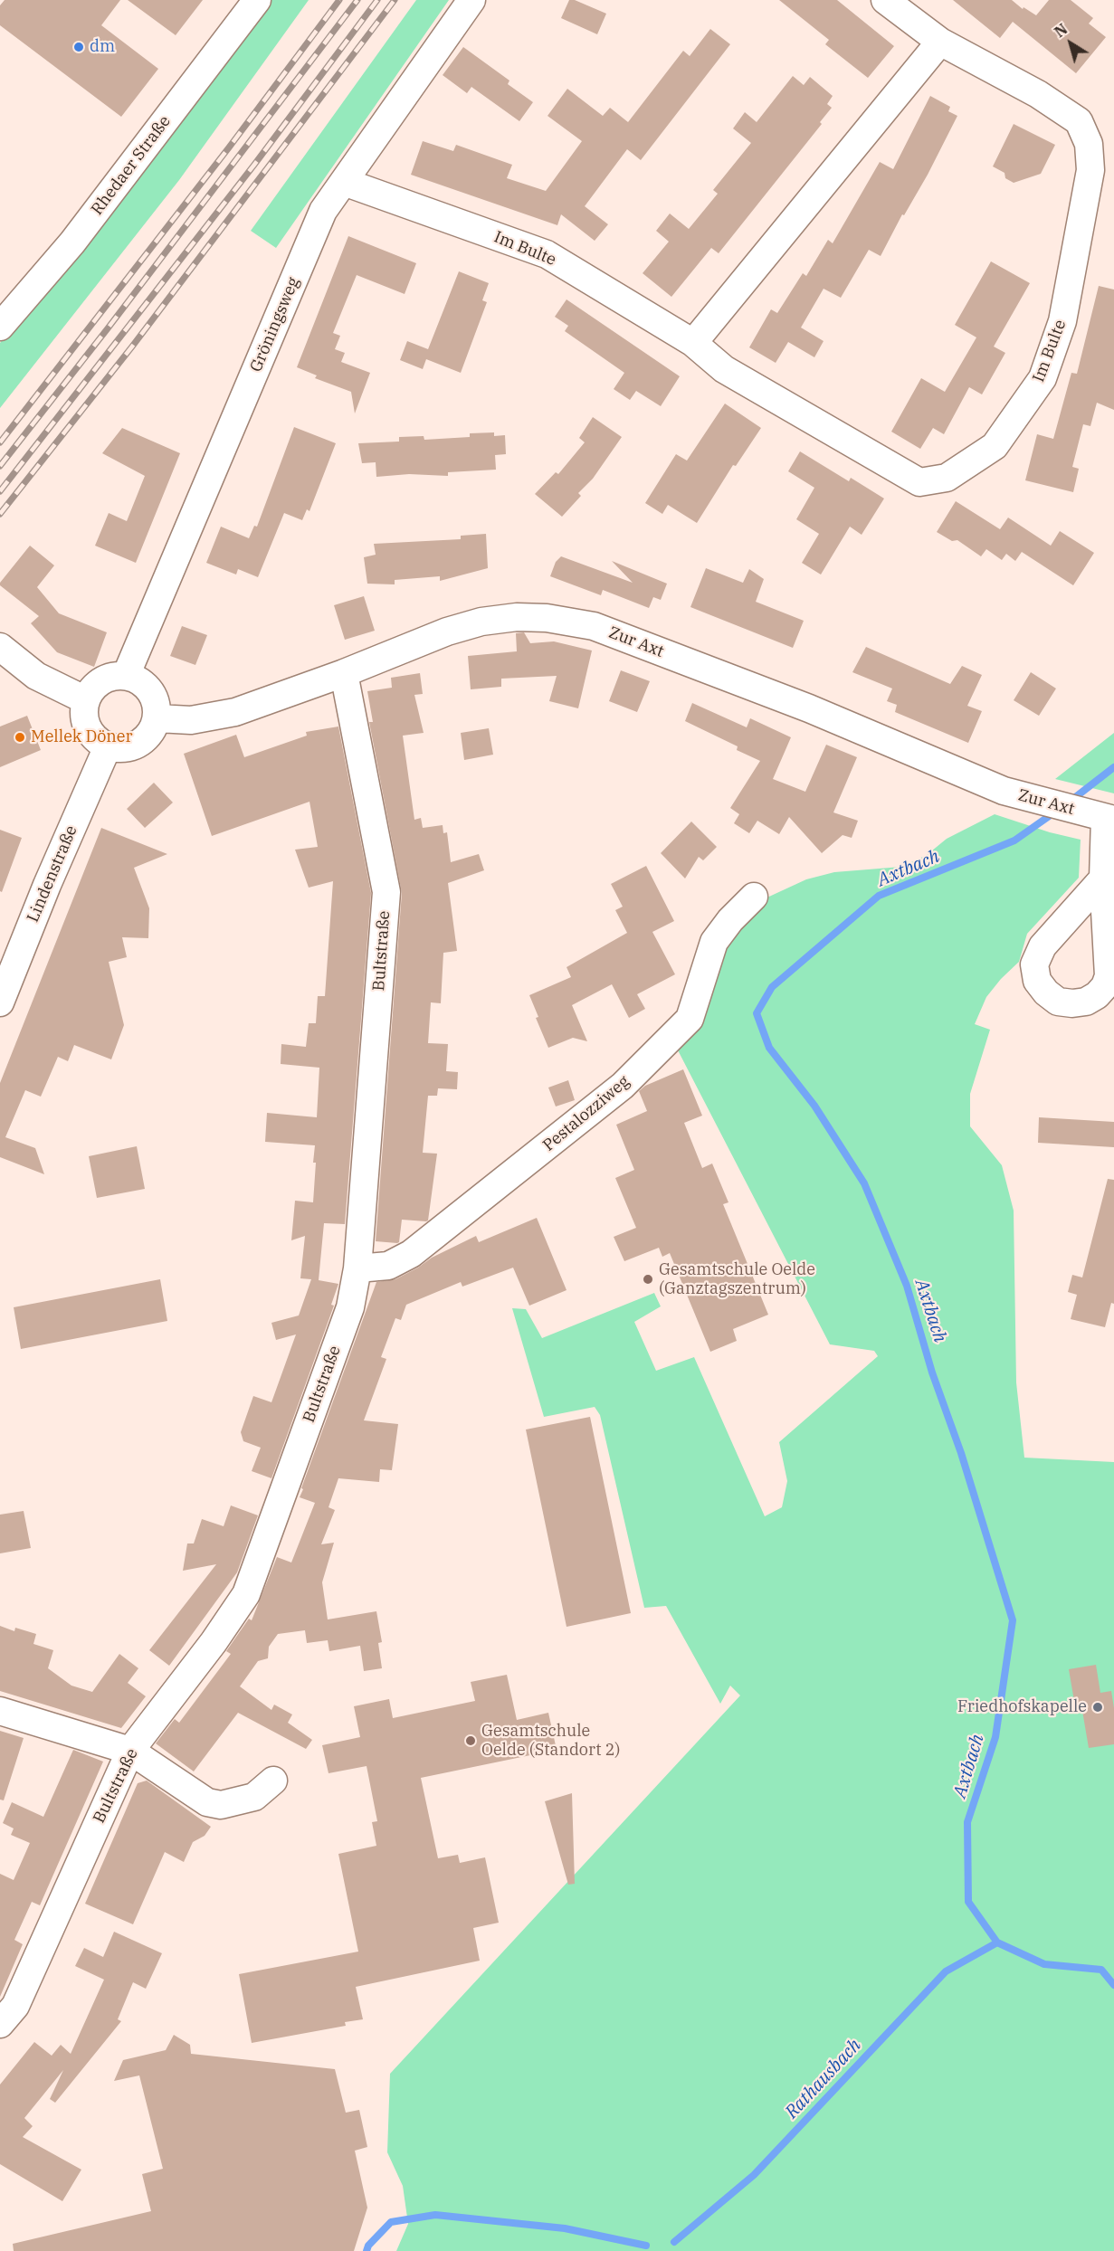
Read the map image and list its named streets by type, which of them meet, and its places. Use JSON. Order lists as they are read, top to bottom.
{
  "streets": {
    "street": [
      "Rhedaer Straße",
      "Im Bulte",
      "Gröningsweg",
      "Zur Axt",
      "Lindenstraße",
      "Bultstraße",
      "Pestalozziweg"
    ]
  },
  "crossings": [
    ["Im Bulte", "Gröningsweg"],
    ["Gröningsweg", "Zur Axt"],
    ["Gröningsweg", "Lindenstraße"],
    ["Zur Axt", "Lindenstraße"],
    ["Zur Axt", "Bultstraße"],
    ["Bultstraße", "Pestalozziweg"]
  ],
  "water": ["Axtbach", "Rathausbach"],
  "places": [
    "dm",
    "Mellek Döner",
    "Gesamtschule Oelde (Ganztagszentrum)",
    "Friedhofskapelle",
    "Gesamtschule Oelde (Standort 2)"
  ],
  "north": "top left"
}
